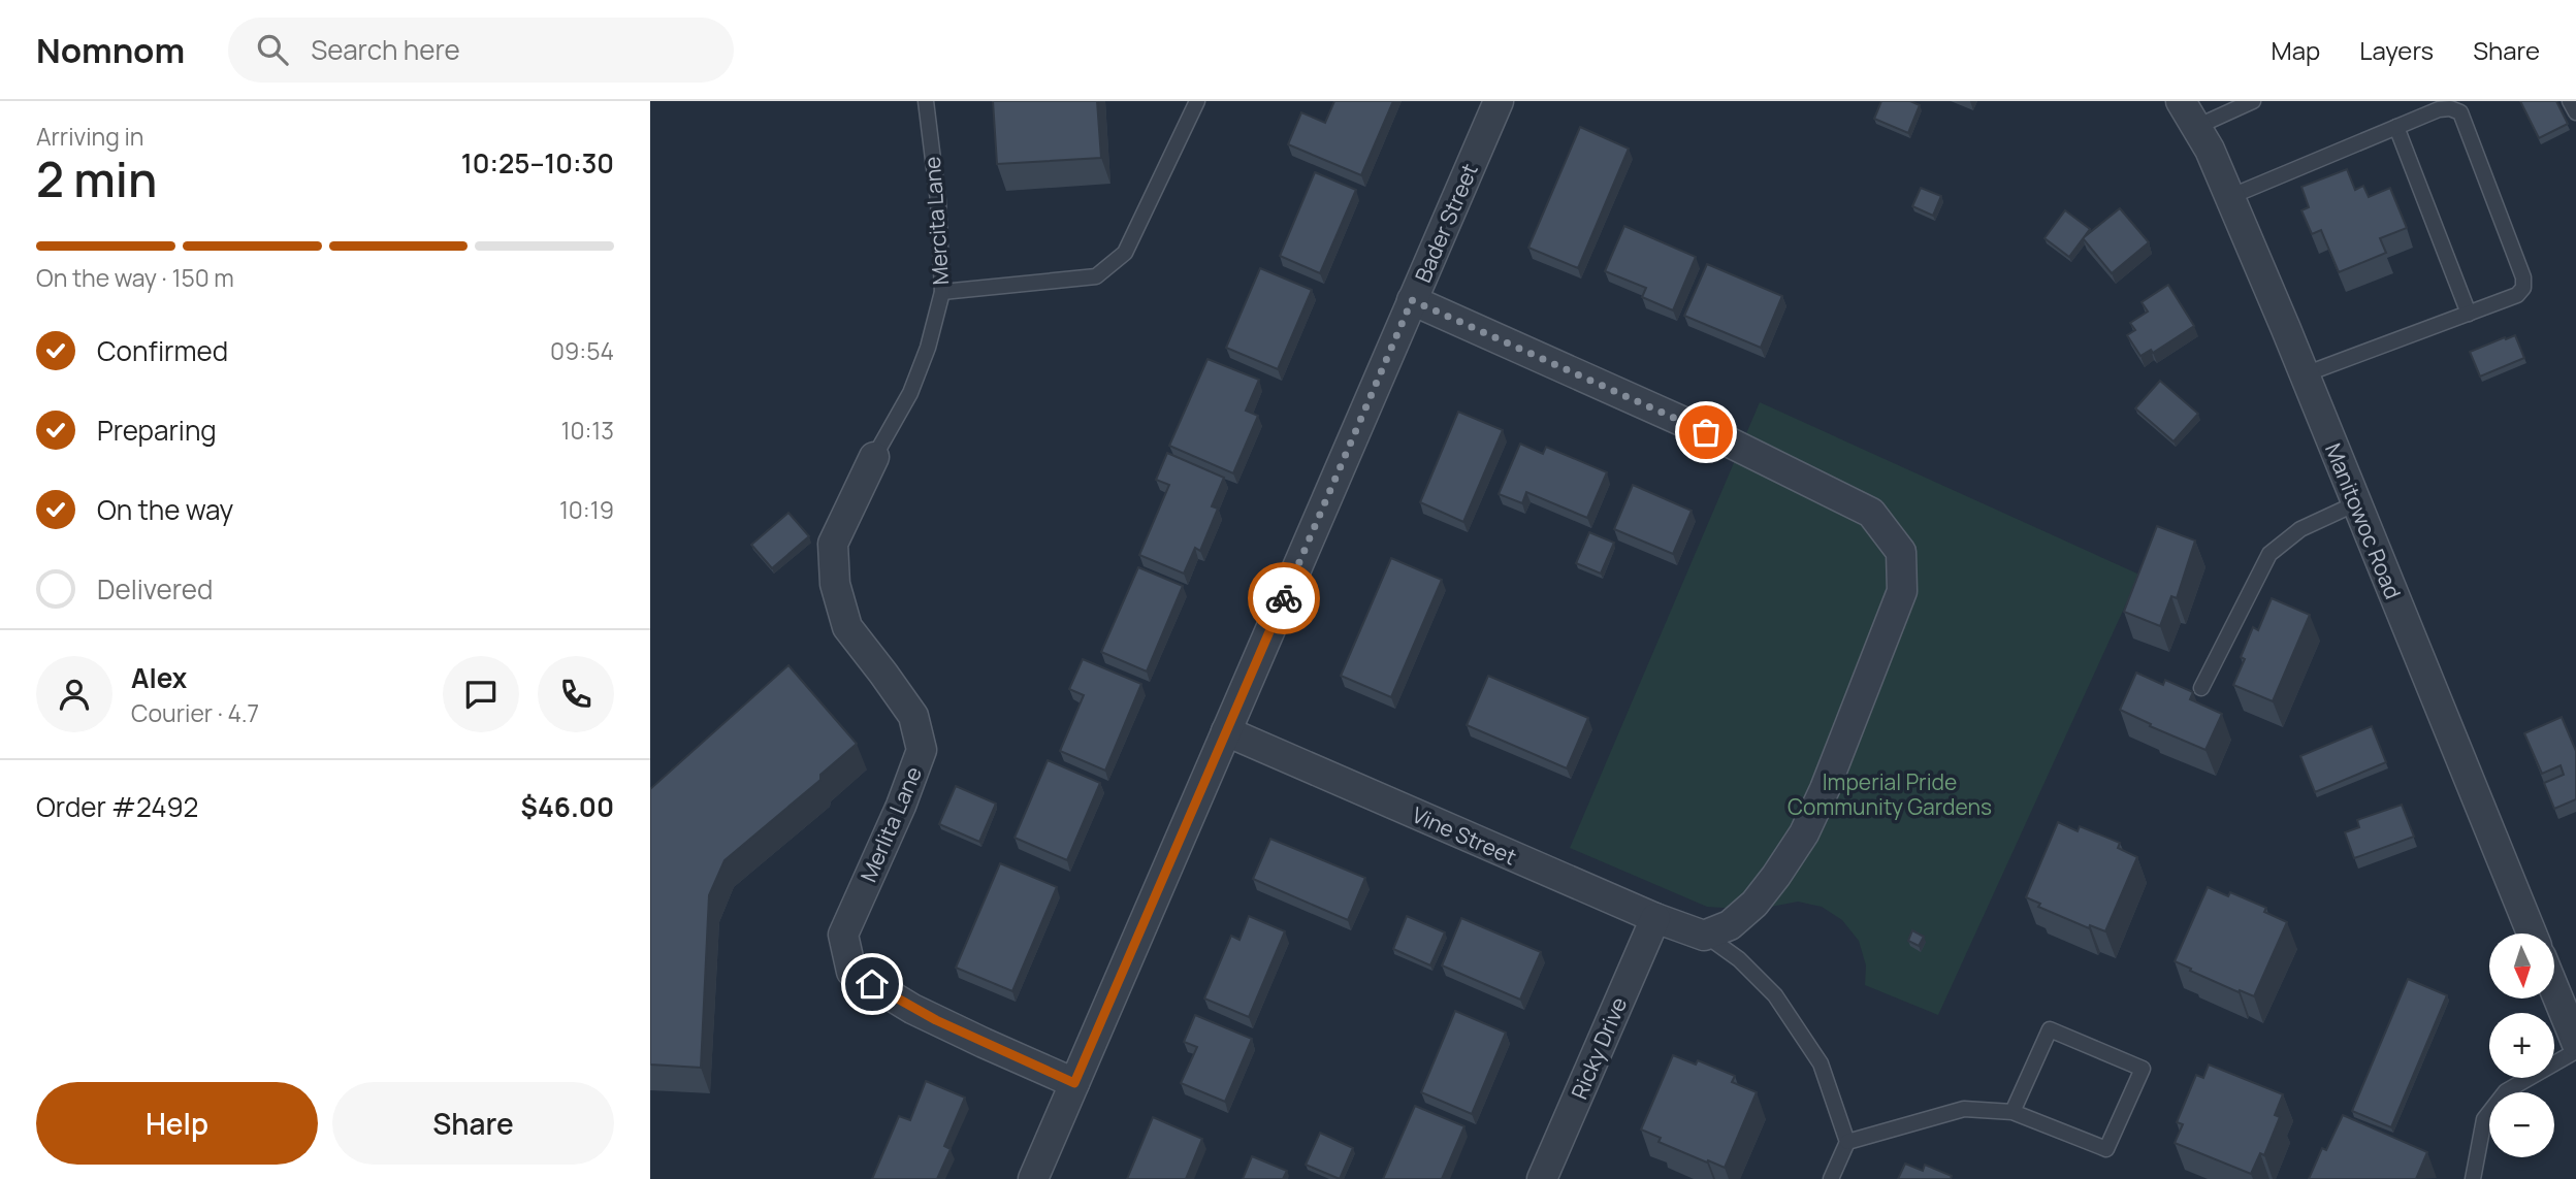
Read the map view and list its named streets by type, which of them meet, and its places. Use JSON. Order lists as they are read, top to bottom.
{
  "streets": {
    "street": [
      "Bader Street",
      "Manitowoc Road",
      "Merlita Lane",
      "Vine Street",
      "Ricky Drive"
    ],
    "lane": ["Mercita Lane"]
  },
  "crossings": [
    ["Mercita Lane", "Merlita Lane"],
    ["Bader Street", "Merlita Lane"],
    ["Bader Street", "Vine Street"],
    ["Vine Street", "Ricky Drive"]
  ],
  "parks": ["Imperial Pride Community Gardens"],
  "north": "bottom",
  "page": {
    "header": "Nomnom",
    "search": "Search here",
    "nav": ["Map", "Layers", "Share"],
    "heading": ["2 min", "Arriving in", "10:25–10:30"],
    "panel": [
      "Alex",
      "Courier · 4.7",
      "Order #2492",
      "$46.00"
    ],
    "bar": "On the way · 150 m",
    "list": [
      ["Confirmed", "09:54"],
      ["Preparing", "10:13"],
      ["On the way", "10:19"],
      "Delivered"
    ],
    "map_buttons": ["+", "−"],
    "buttons": ["Help", "Share"]
  }
}
